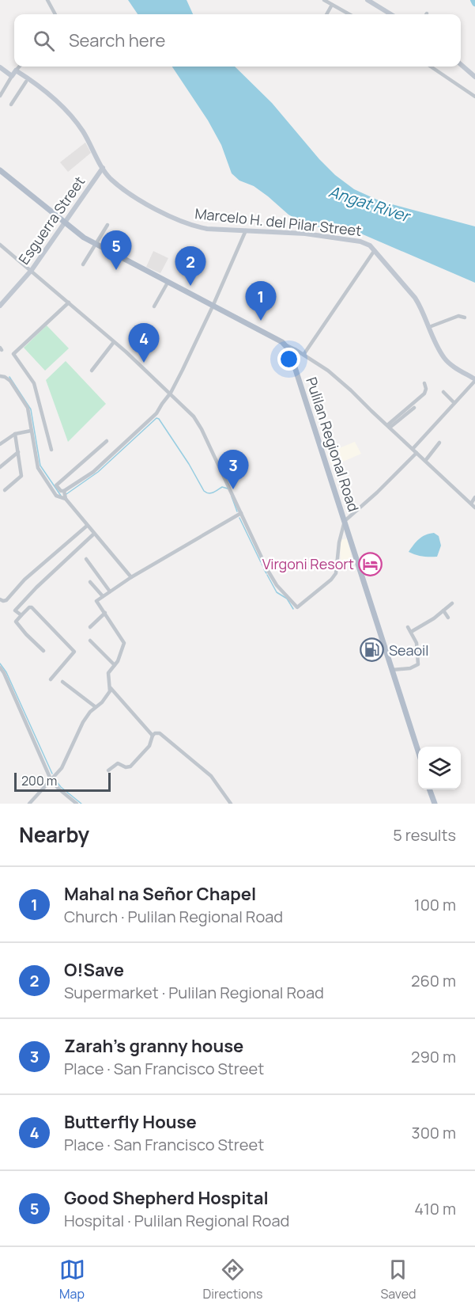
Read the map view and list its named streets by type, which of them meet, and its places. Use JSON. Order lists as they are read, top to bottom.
{
  "streets": {
    "main road": ["Pulilan Regional Road"],
    "street": ["Esguerra Street", "Marcelo H. del Pilar Street"]
  },
  "crossings": [
    ["Esguerra Street", "Marcelo H. del Pilar Street"]
  ],
  "water": ["Angat River"],
  "places": {
    "hotel": ["Virgoni Resort"],
    "fuel station": ["Seaoil"]
  },
  "scale_bar": "200 m",
  "page": {
    "search": "Search here",
    "pins": [
      "5",
      "2",
      "1",
      "4",
      "3"
    ],
    "scale": "200 m",
    "heading": ["Nearby", "5 results"],
    "list": [
      {
        "mark": "1",
        "name": "Mahal na Señor Chapel",
        "note": "Church · Pulilan Regional Road",
        "value": "100 m"
      },
      {
        "mark": "2",
        "name": "O!Save",
        "note": "Supermarket · Pulilan Regional Road",
        "value": "260 m"
      },
      {
        "mark": "3",
        "name": "Zarah's granny house",
        "note": "Place · San Francisco Street",
        "value": "290 m"
      },
      {
        "mark": "4",
        "name": "Butterfly House",
        "note": "Place · San Francisco Street",
        "value": "300 m"
      },
      {
        "mark": "5",
        "name": "Good Shepherd Hospital",
        "note": "Hospital · Pulilan Regional Road",
        "value": "410 m"
      }
    ],
    "nav": ["Map", "Directions", "Saved"]
  }
}
